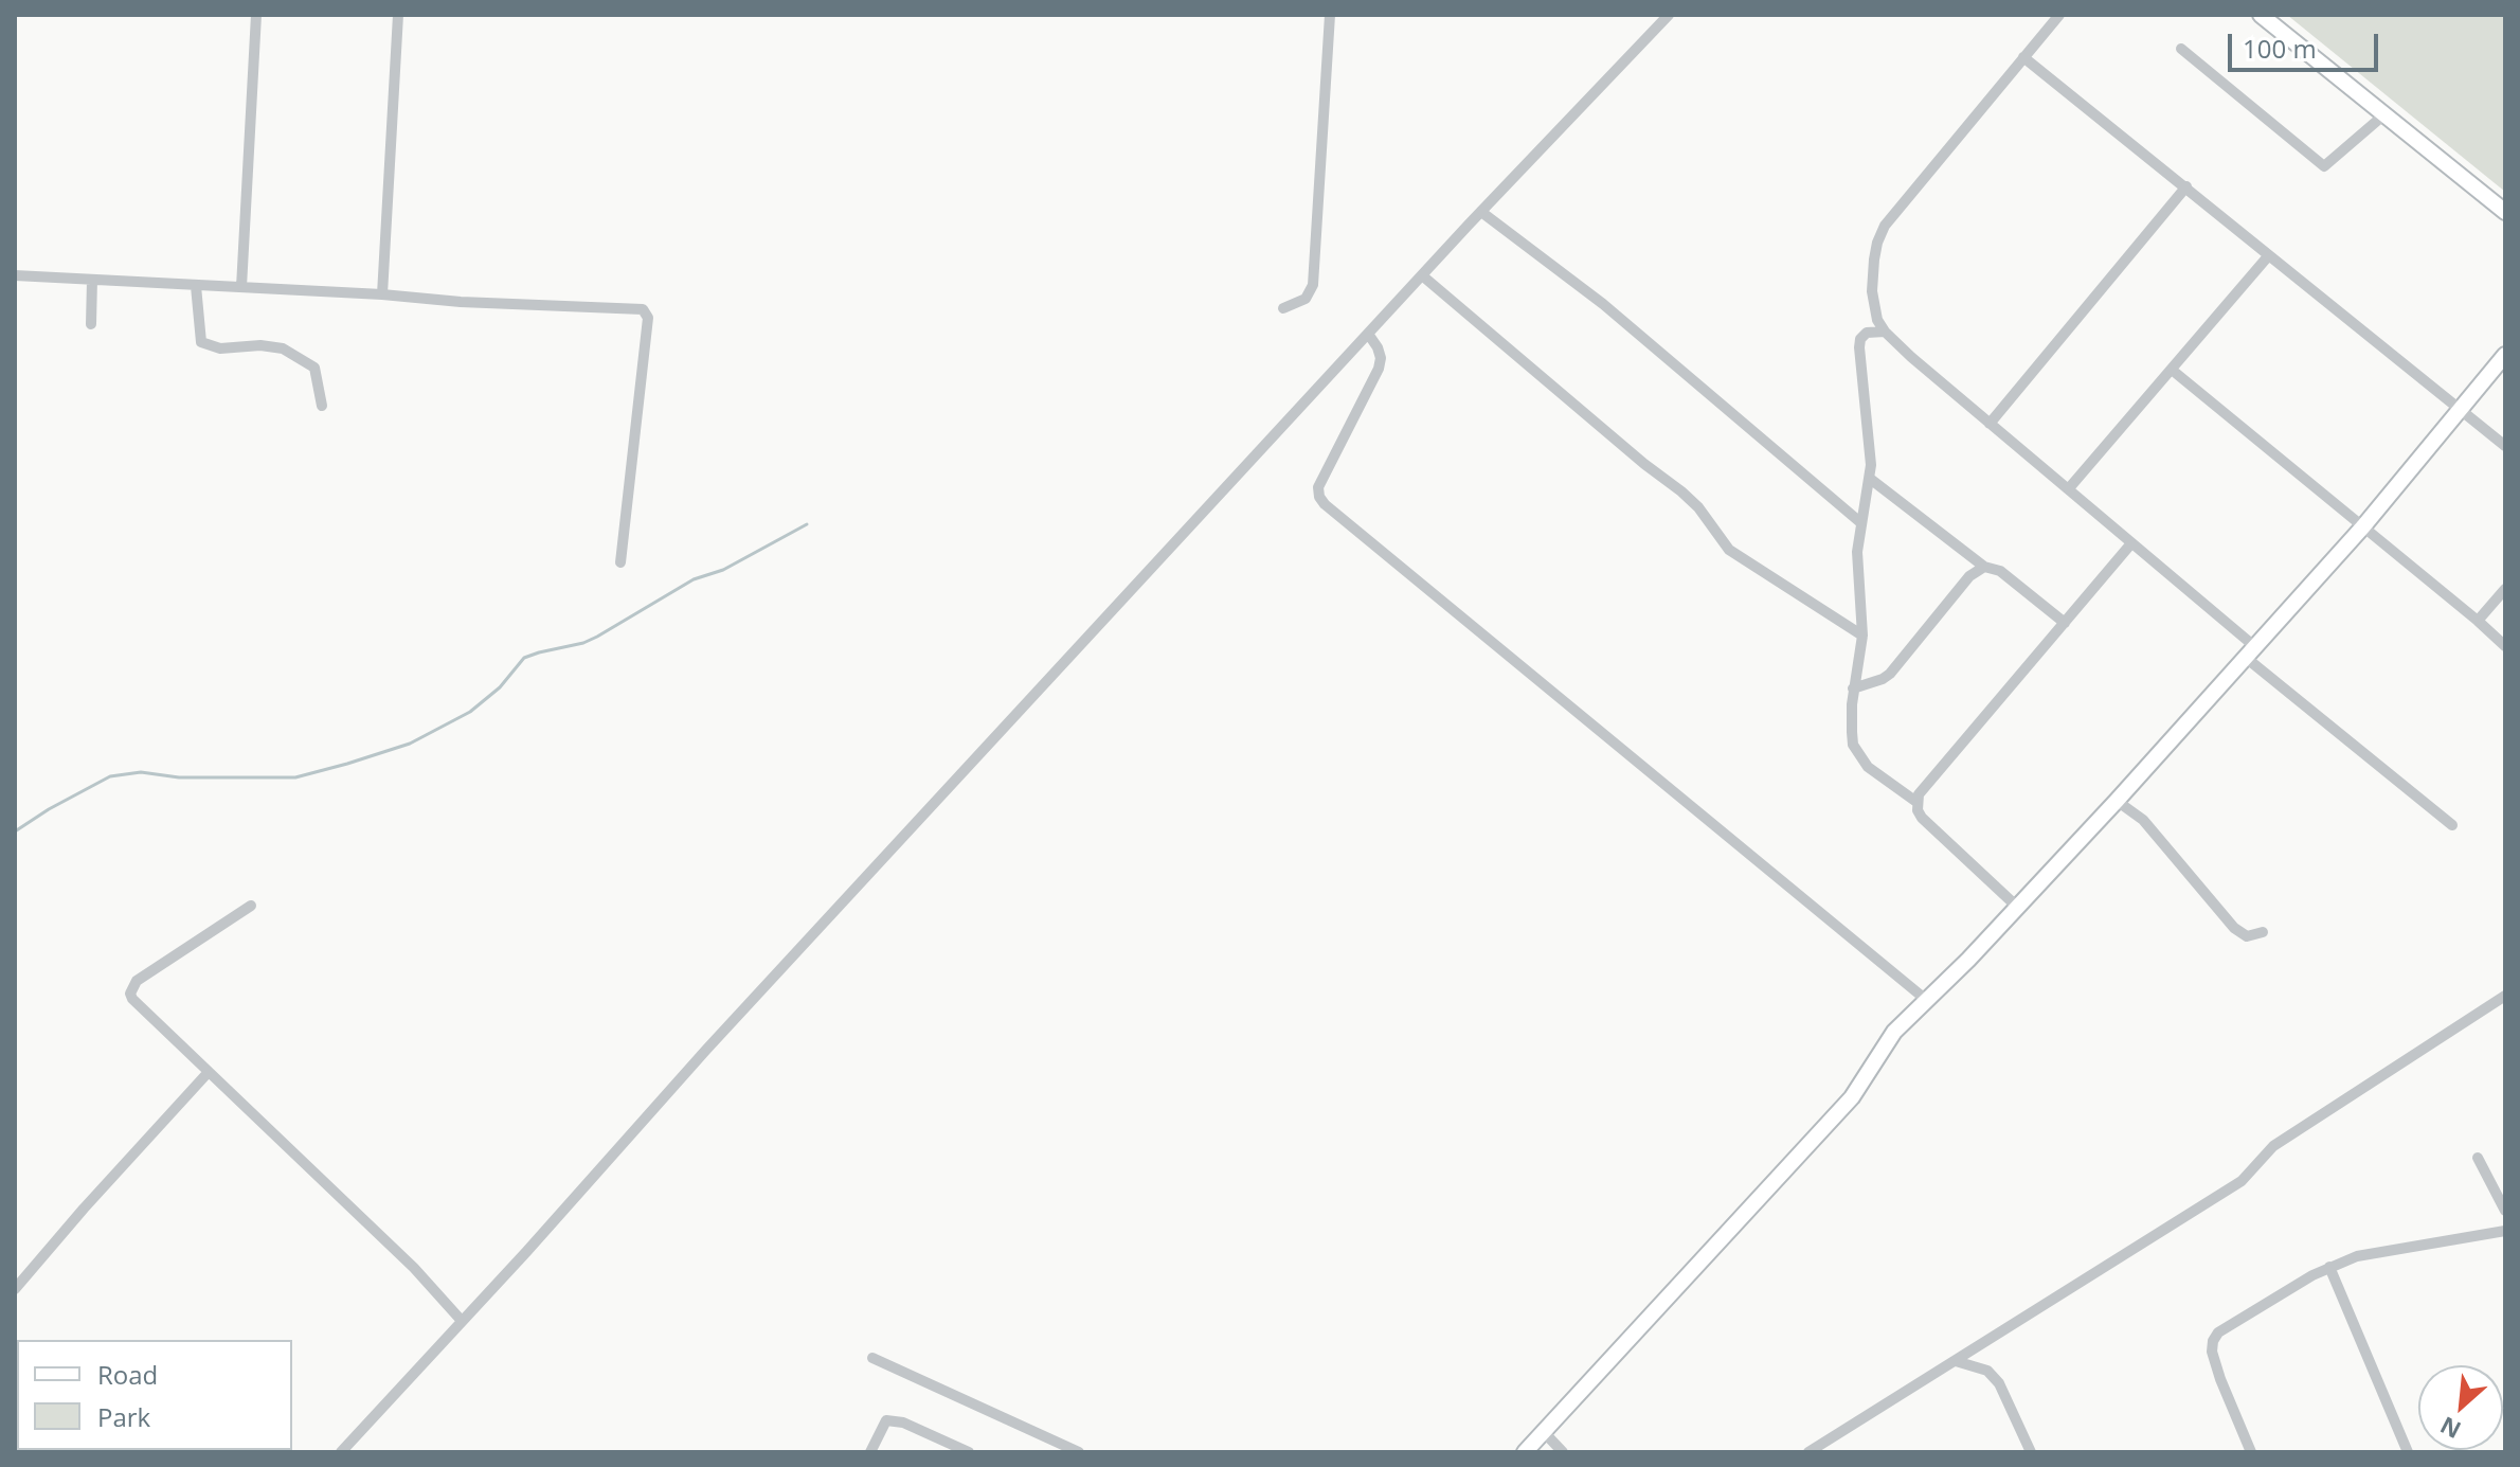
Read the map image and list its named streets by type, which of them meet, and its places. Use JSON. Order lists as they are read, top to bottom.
{
  "legend": ["Road", "Park"],
  "scale_bar": "100 m",
  "north": "bottom left"
}
